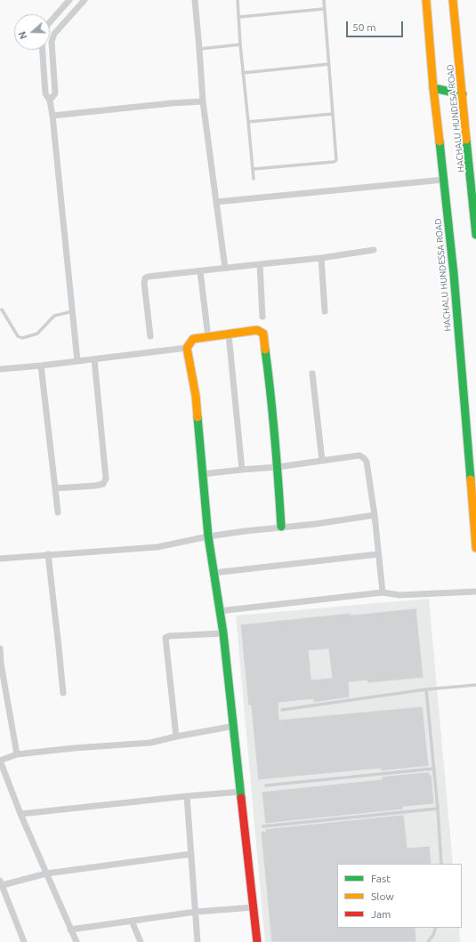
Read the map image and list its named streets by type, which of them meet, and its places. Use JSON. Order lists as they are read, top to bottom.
{
  "streets": {
    "street": ["HACHALU HUNDESA ROAD", "HACHALU HUNDESSA ROAD"]
  },
  "legend": ["Fast", "Slow", "Jam"],
  "scale_bar": "50 m",
  "north": "left"
}
